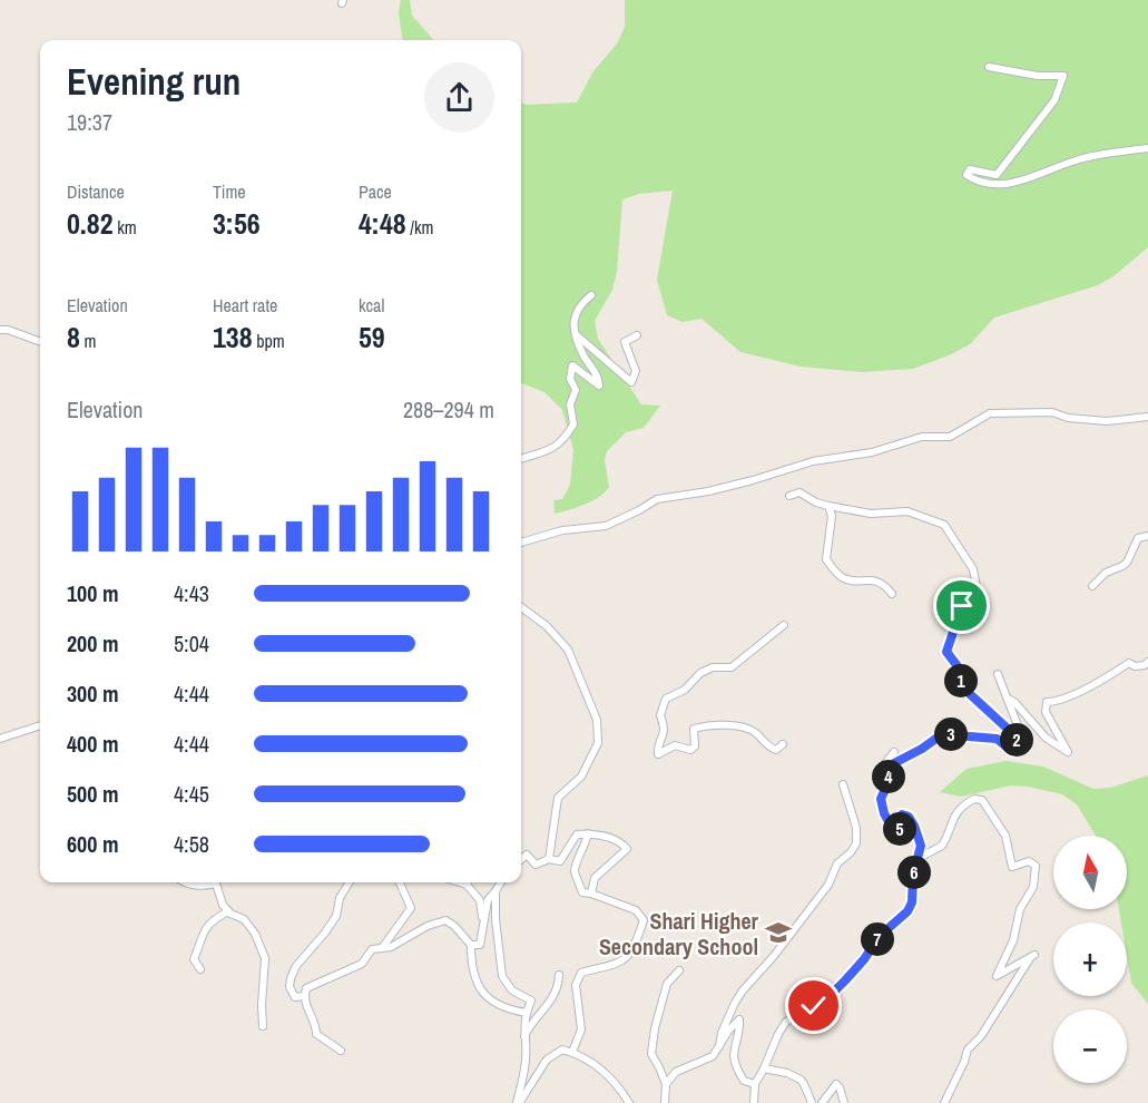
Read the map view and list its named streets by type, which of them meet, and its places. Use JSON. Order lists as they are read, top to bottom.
{
  "places": {
    "school or university": ["Shari Higher Secondary School"]
  },
  "north": "top",
  "page": {
    "heading": ["Evening run", "19:37"],
    "stats": [
      ["Distance", "0.82 km"],
      ["Time", "3:56"],
      ["Pace", "4:48 /km"],
      ["Elevation", "8 m"],
      ["Heart rate", "138 bpm"],
      ["kcal", "59"]
    ],
    "chart": ["Elevation", "288–294 m"],
    "list": [
      {
        "name": "100 m",
        "note": "4:43"
      },
      {
        "name": "200 m",
        "note": "5:04"
      },
      {
        "name": "300 m",
        "note": "4:44"
      },
      {
        "name": "400 m",
        "note": "4:44"
      },
      {
        "name": "500 m",
        "note": "4:45"
      },
      {
        "name": "600 m",
        "note": "4:58"
      }
    ],
    "pins": [
      "1",
      "3",
      "2",
      "4",
      "5",
      "6",
      "7"
    ],
    "map_buttons": ["+", "−"]
  }
}
